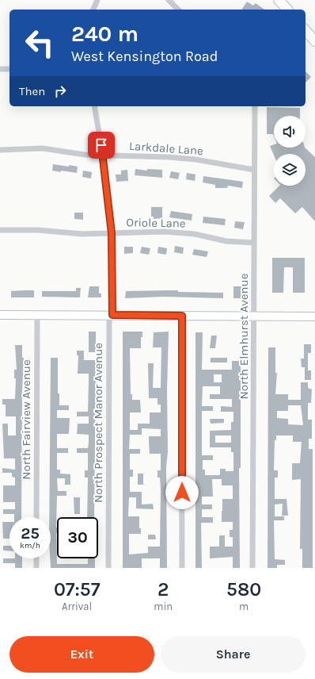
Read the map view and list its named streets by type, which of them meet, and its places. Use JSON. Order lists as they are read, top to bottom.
{
  "streets": {
    "street": [
      "Larkdale Lane",
      "Oriole Lane",
      "North Elmhurst Avenue",
      "North Fairview Avenue",
      "North Prospect Manor Avenue"
    ]
  },
  "crossings": [
    ["Larkdale Lane", "North Elmhurst Avenue"],
    ["Larkdale Lane", "North Prospect Manor Avenue"],
    ["Oriole Lane", "North Elmhurst Avenue"],
    ["Oriole Lane", "North Prospect Manor Avenue"]
  ],
  "page": {
    "turn": ["240 m", "West Kensington Road"],
    "then": "Then",
    "speed": "25 km/h",
    "limit": "30",
    "eta": [
      "07:57",
      "Arrival",
      "2",
      "min",
      "580",
      "m"
    ],
    "buttons": ["Exit", "Share"]
  }
}
